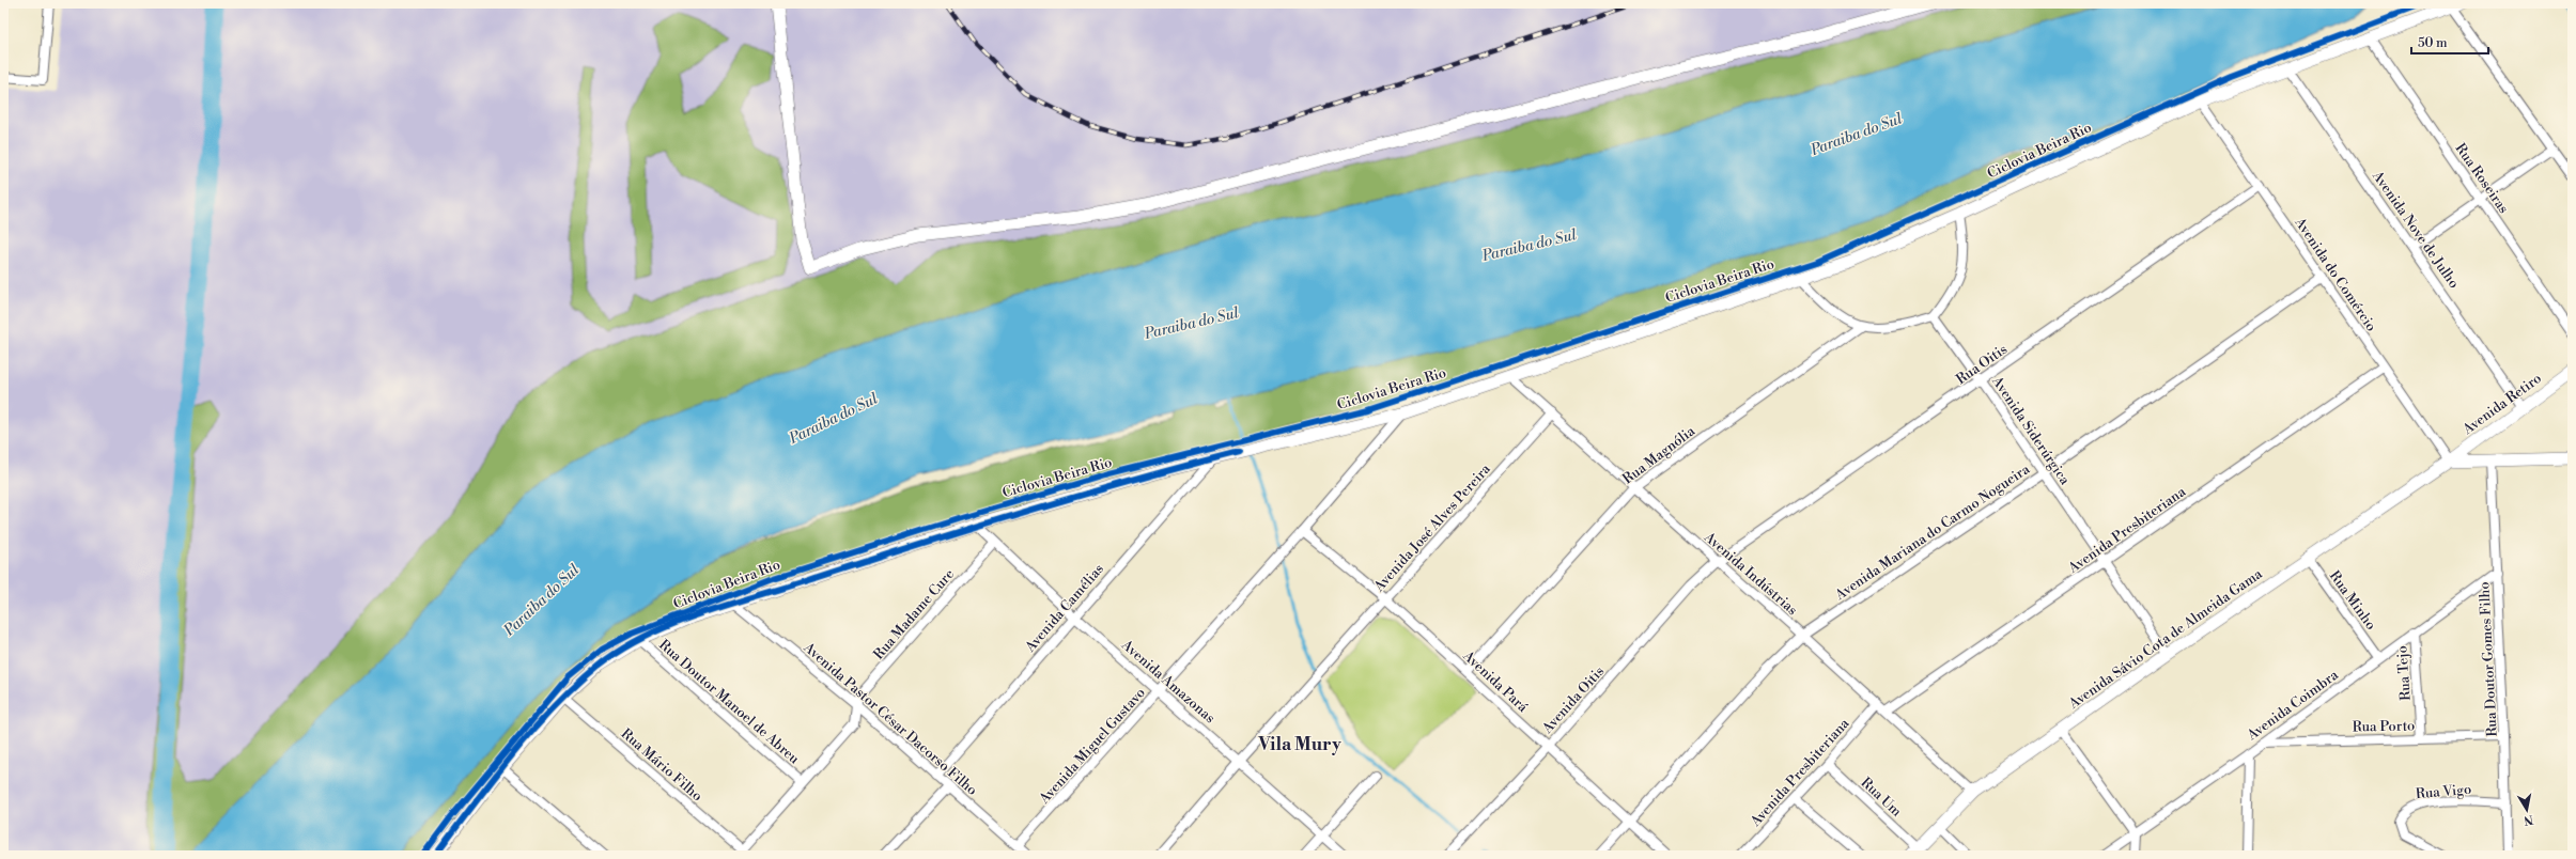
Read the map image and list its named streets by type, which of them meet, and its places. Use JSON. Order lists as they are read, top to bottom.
{
  "streets": {
    "street": [
      "Rua Roseiras",
      "Avenida Nove de Julho",
      "Avenida do Comércio",
      "Rua Oitis",
      "Avenida Retiro",
      "Avenida Siderúrgica",
      "Rua Magnólia",
      "Avenida José Alves Pereira",
      "Avenida Presbiteriana",
      "Avenida Mariana do Carmo Nogueira",
      "Avenida Indústrias",
      "Rua Minho",
      "Avenida Camélias",
      "Rua Madame Cure",
      "Avenida Sávio Cota de Almeida Gama",
      "Rua Doutor Gomes Filho",
      "Rua Tejo",
      "Avenida Amazonas",
      "Avenida Pará",
      "Avenida Oitis",
      "Rua Doutor Manoel de Abreu",
      "Avenida Coimbra",
      "Avenida Pastor César Dacorso Filho",
      "Rua Porto",
      "Avenida Miguel Gustavo",
      "Rua Mário Filho",
      "Rua Vigo",
      "Rua Um"
    ],
    "cycle path": ["Ciclovia Beira Rio"]
  },
  "crossings": [
    ["Avenida Nove de Julho", "Avenida Retiro"],
    ["Avenida do Comércio", "Rua Oitis"],
    ["Avenida do Comércio", "Avenida Retiro"],
    ["Avenida do Comércio", "Avenida Presbiteriana"],
    ["Avenida do Comércio", "Avenida Mariana do Carmo Nogueira"],
    ["Avenida do Comércio", "Avenida Sávio Cota de Almeida Gama"],
    ["Rua Oitis", "Avenida Siderúrgica"],
    ["Rua Oitis", "Avenida Indústrias"],
    ["Rua Oitis", "Avenida Oitis"],
    ["Avenida Retiro", "Avenida Sávio Cota de Almeida Gama"],
    ["Avenida Siderúrgica", "Avenida Presbiteriana"],
    ["Avenida Siderúrgica", "Avenida Mariana do Carmo Nogueira"],
    ["Avenida Siderúrgica", "Avenida Sávio Cota de Almeida Gama"],
    ["Rua Magnólia", "Avenida Indústrias"],
    ["Rua Magnólia", "Avenida Pará"],
    ["Avenida José Alves Pereira", "Avenida Indústrias"],
    ["Avenida José Alves Pereira", "Avenida Amazonas"],
    ["Avenida José Alves Pereira", "Avenida Pará"],
    ["Avenida Presbiteriana", "Avenida Indústrias"],
    ["Avenida Presbiteriana", "Rua Um"],
    ["Avenida Mariana do Carmo Nogueira", "Avenida Indústrias"],
    ["Avenida Mariana do Carmo Nogueira", "Avenida Pará"],
    ["Avenida Indústrias", "Avenida Sávio Cota de Almeida Gama"],
    ["Avenida Indústrias", "Avenida Oitis"],
    ["Rua Minho", "Avenida Sávio Cota de Almeida Gama"],
    ["Rua Minho", "Avenida Coimbra"],
    ["Avenida Camélias", "Avenida Amazonas"],
    ["Avenida Camélias", "Avenida Pastor César Dacorso Filho"],
    ["Rua Madame Cure", "Avenida Amazonas"],
    ["Rua Madame Cure", "Avenida Pastor César Dacorso Filho"],
    ["Avenida Sávio Cota de Almeida Gama", "Rua Um"],
    ["Rua Doutor Gomes Filho", "Avenida Coimbra"],
    ["Rua Doutor Gomes Filho", "Rua Porto"],
    ["Rua Doutor Gomes Filho", "Rua Vigo"],
    ["Rua Tejo", "Avenida Coimbra"],
    ["Rua Tejo", "Rua Porto"],
    ["Avenida Amazonas", "Avenida Miguel Gustavo"],
    ["Avenida Pará", "Avenida Oitis"],
    ["Avenida Pará", "Avenida Miguel Gustavo"],
    ["Avenida Coimbra", "Rua Porto"],
    ["Avenida Pastor César Dacorso Filho", "Avenida Miguel Gustavo"]
  ],
  "districts": ["Vila Mury"],
  "water": ["Paraiba do Sul"],
  "scale_bar": "50 m",
  "north": "bottom"
}
